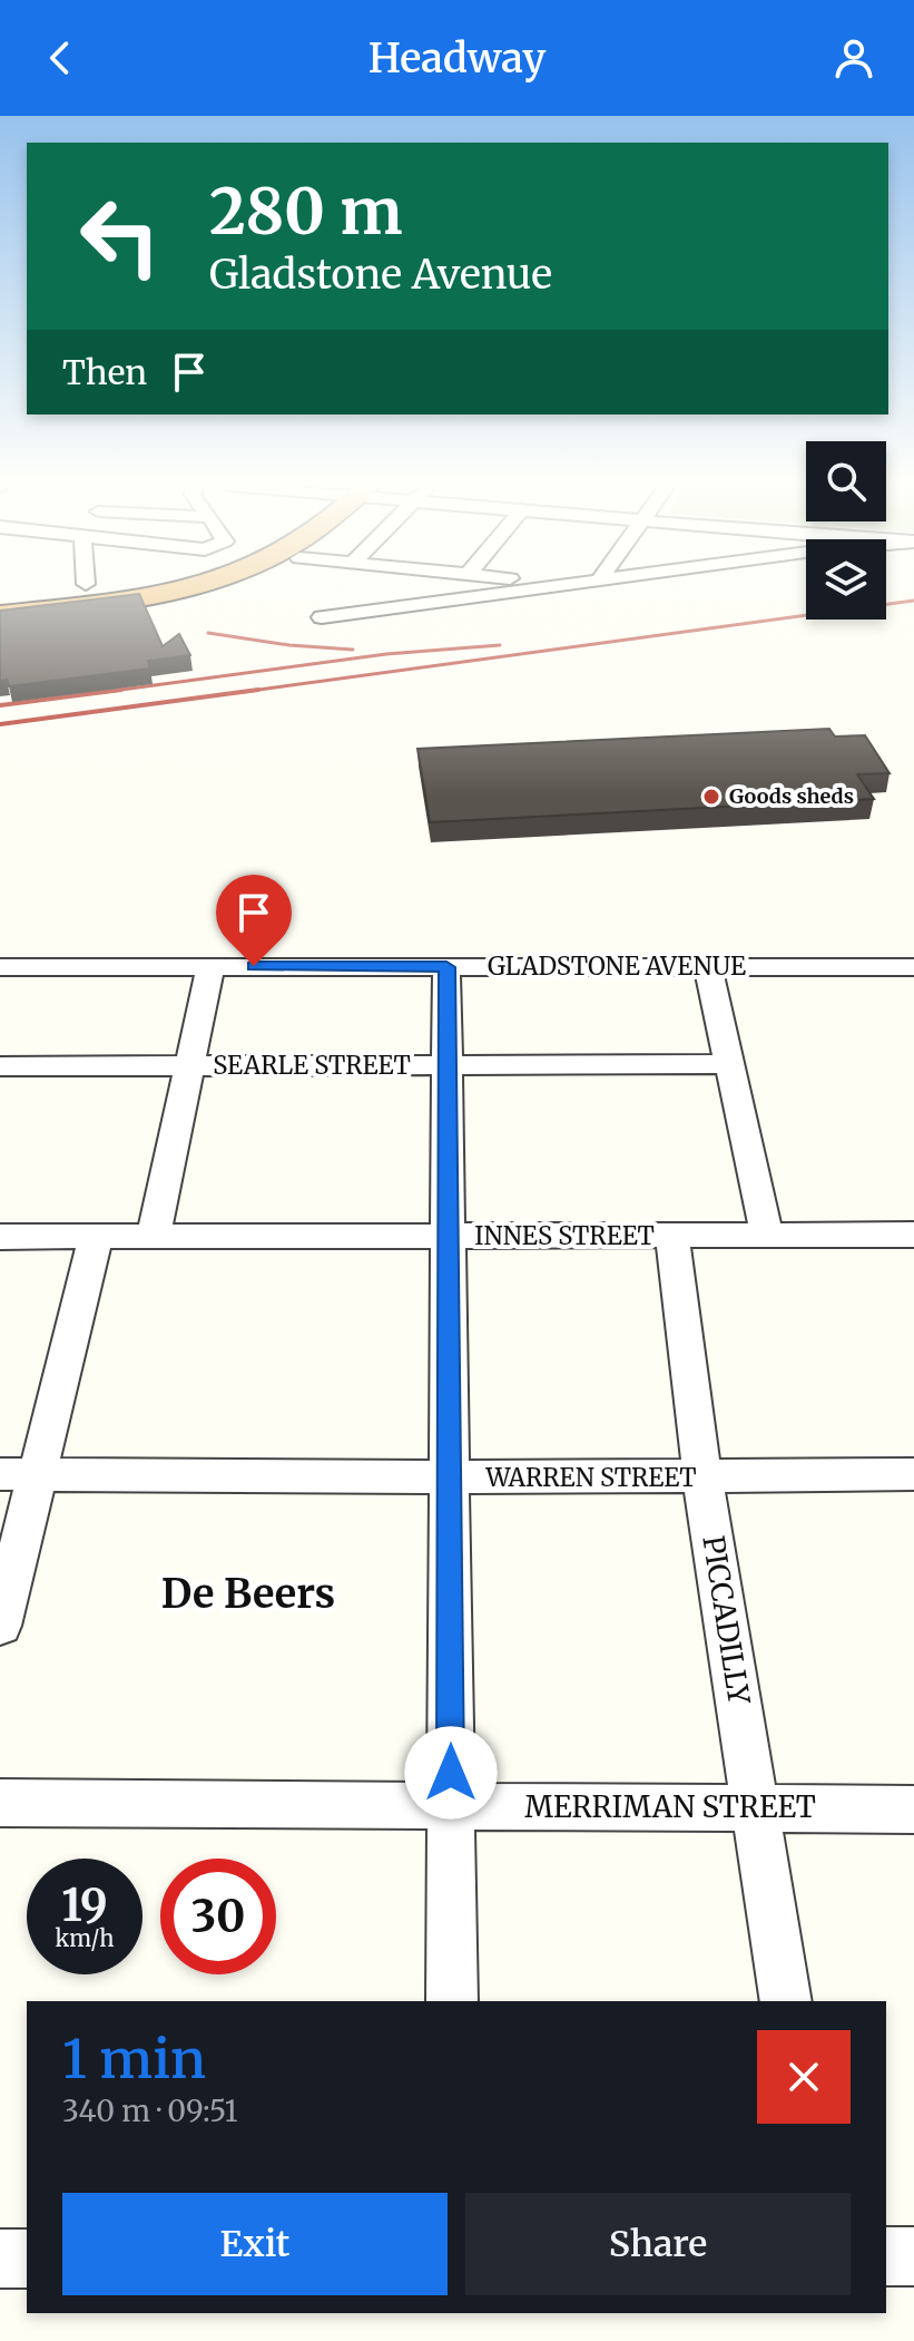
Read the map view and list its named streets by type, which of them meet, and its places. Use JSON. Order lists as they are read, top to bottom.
{
  "streets": {
    "street": [
      "GLADSTONE AVENUE",
      "SEARLE STREET",
      "INNES STREET",
      "WARREN STREET",
      "PICCADILLY",
      "MERRIMAN STREET"
    ]
  },
  "crossings": [
    ["INNES STREET", "PICCADILLY"],
    ["WARREN STREET", "PICCADILLY"],
    ["PICCADILLY", "MERRIMAN STREET"]
  ],
  "districts": ["De Beers"],
  "places": ["Goods sheds"],
  "page": {
    "header": "Headway",
    "turn": ["280 m", "Gladstone Avenue"],
    "then": "Then",
    "speed": "19 km/h",
    "limit": "30",
    "heading": ["1 min", "340 m · 09:51"],
    "buttons": ["Exit", "Share"]
  }
}
